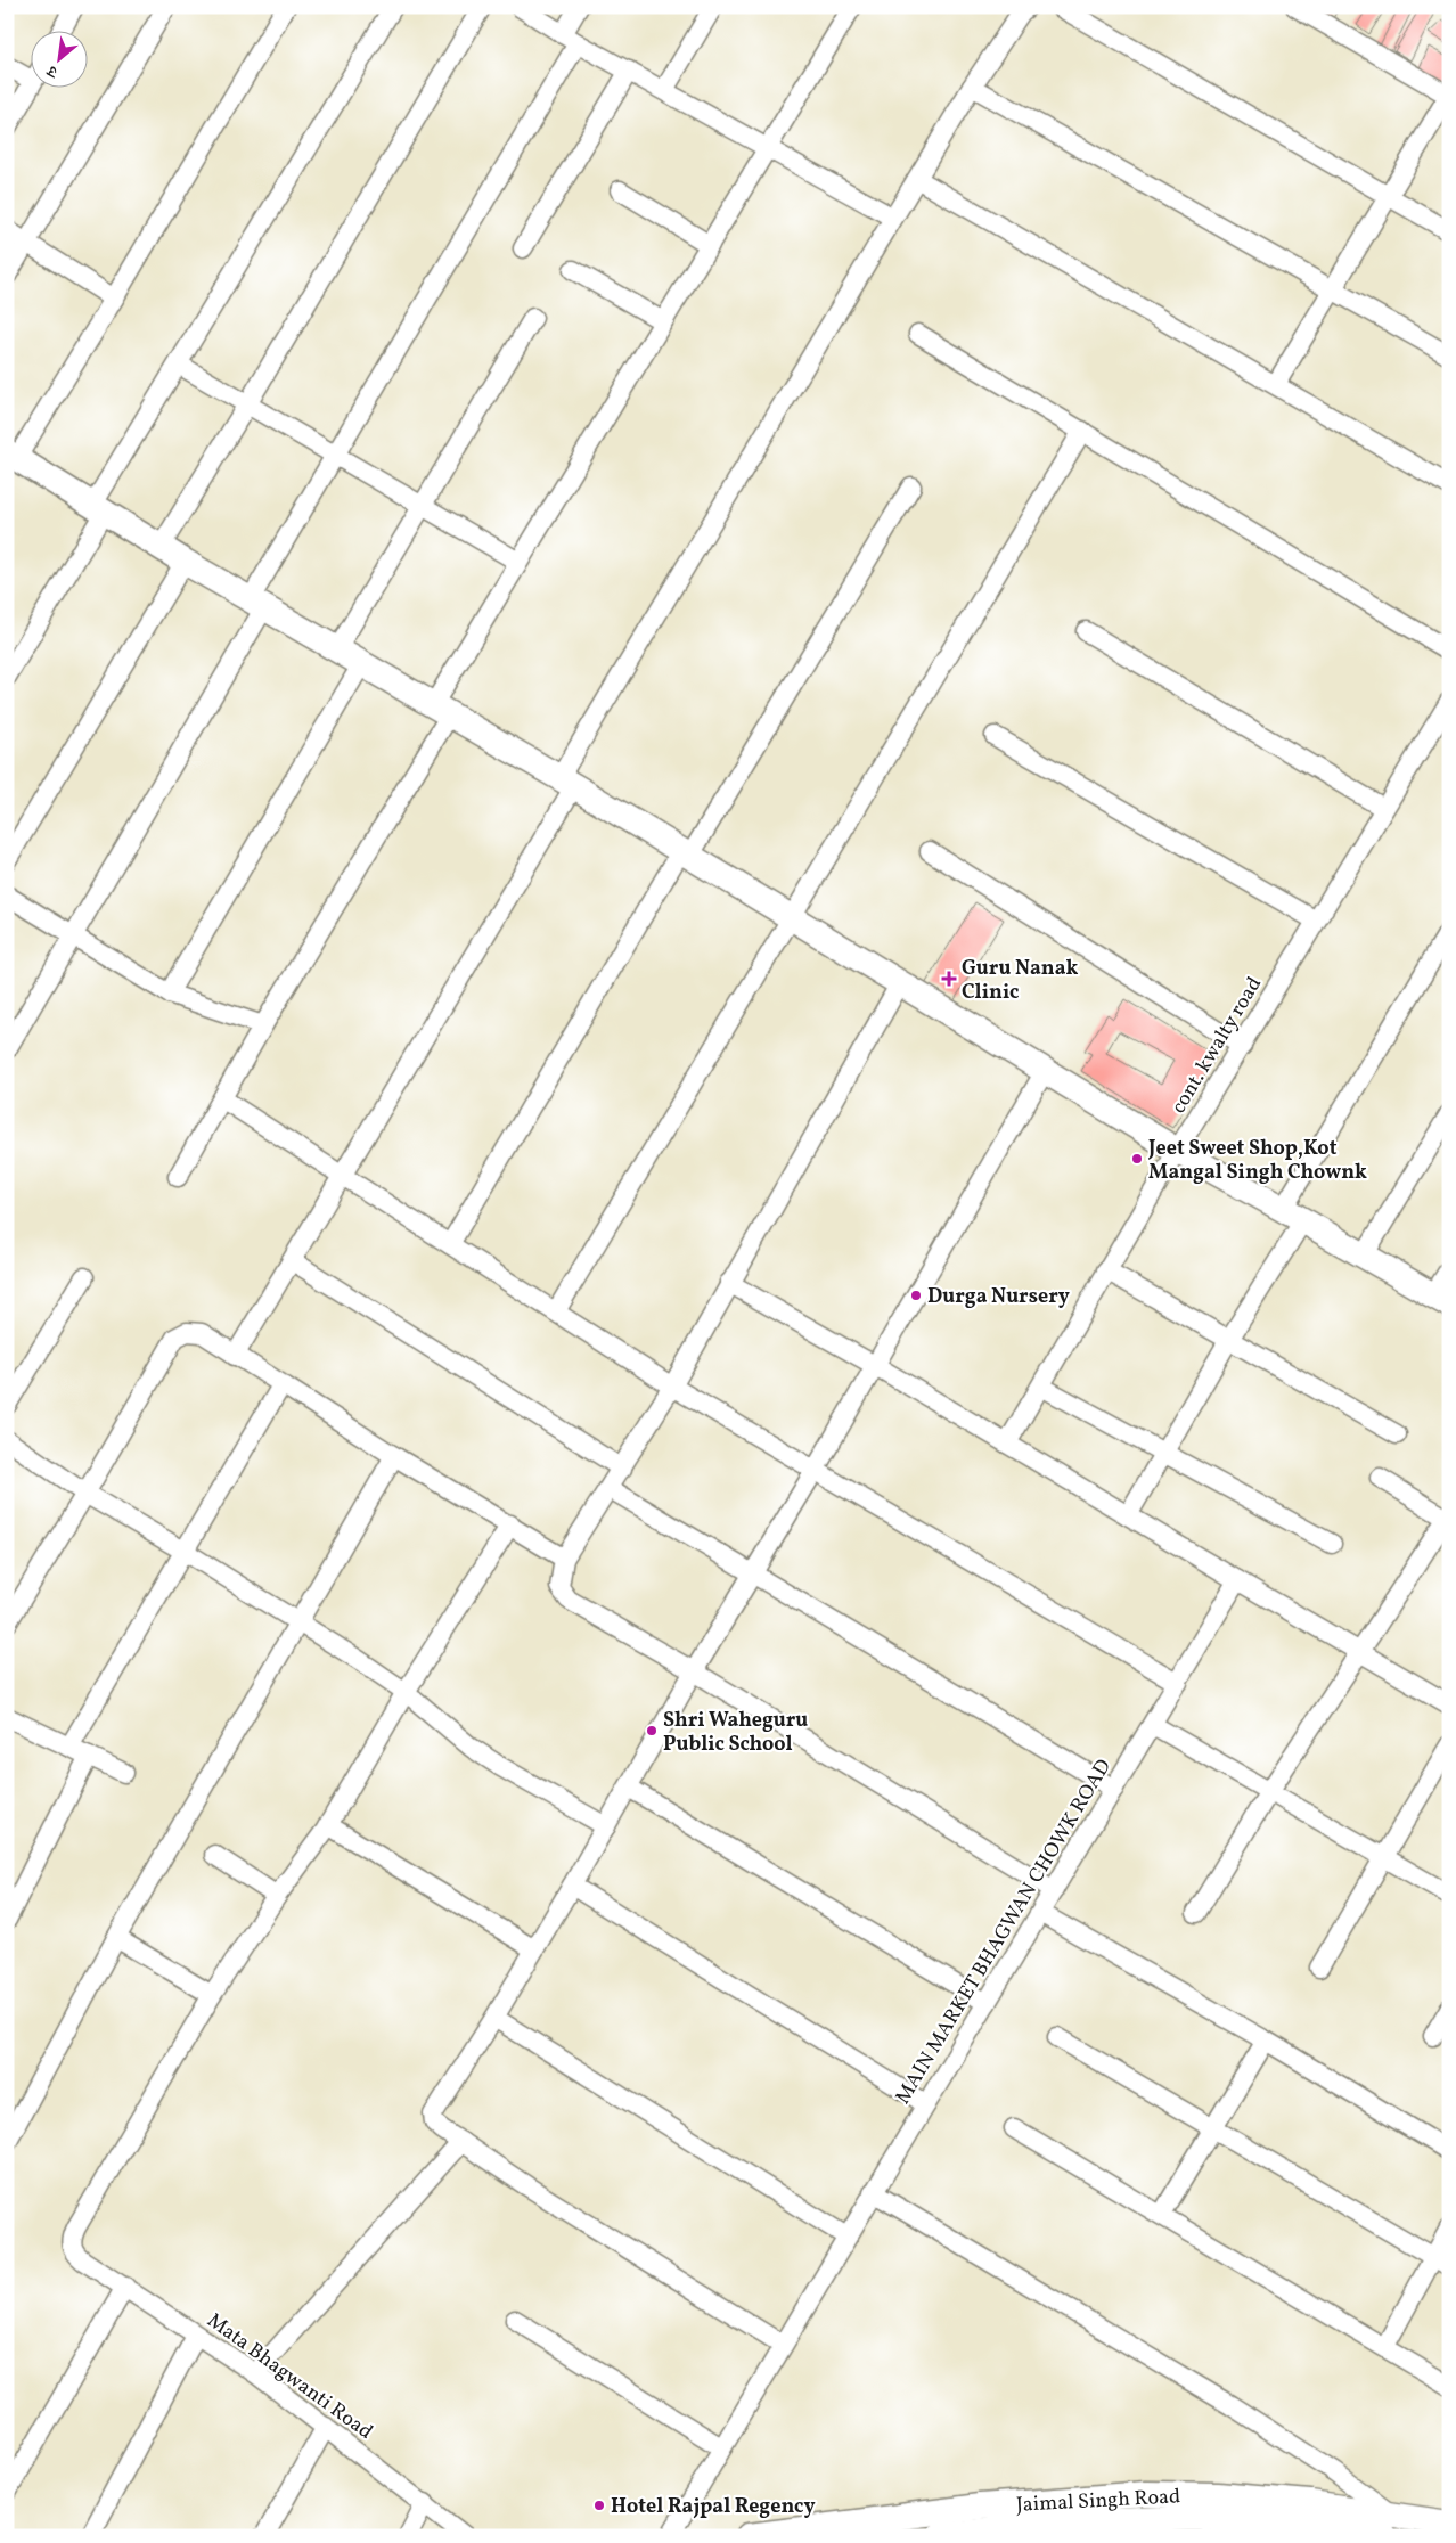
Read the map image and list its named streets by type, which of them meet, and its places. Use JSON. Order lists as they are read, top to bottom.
{
  "streets": {
    "street": [
      "cont. kwalty road",
      "MAIN MARKET BHAGWAN CHOWK ROAD",
      "Mata Bhagwanti Road",
      "Jaimal Singh Road"
    ]
  },
  "places": {
    "health": ["Guru Nanak Clinic"],
    "other": [
      "Jeet Sweet Shop,Kot Mangal Singh Chownk",
      "Durga Nursery",
      "Shri Waheguru Public School",
      "Hotel Rajpal Regency"
    ]
  },
  "north": "bottom left"
}
